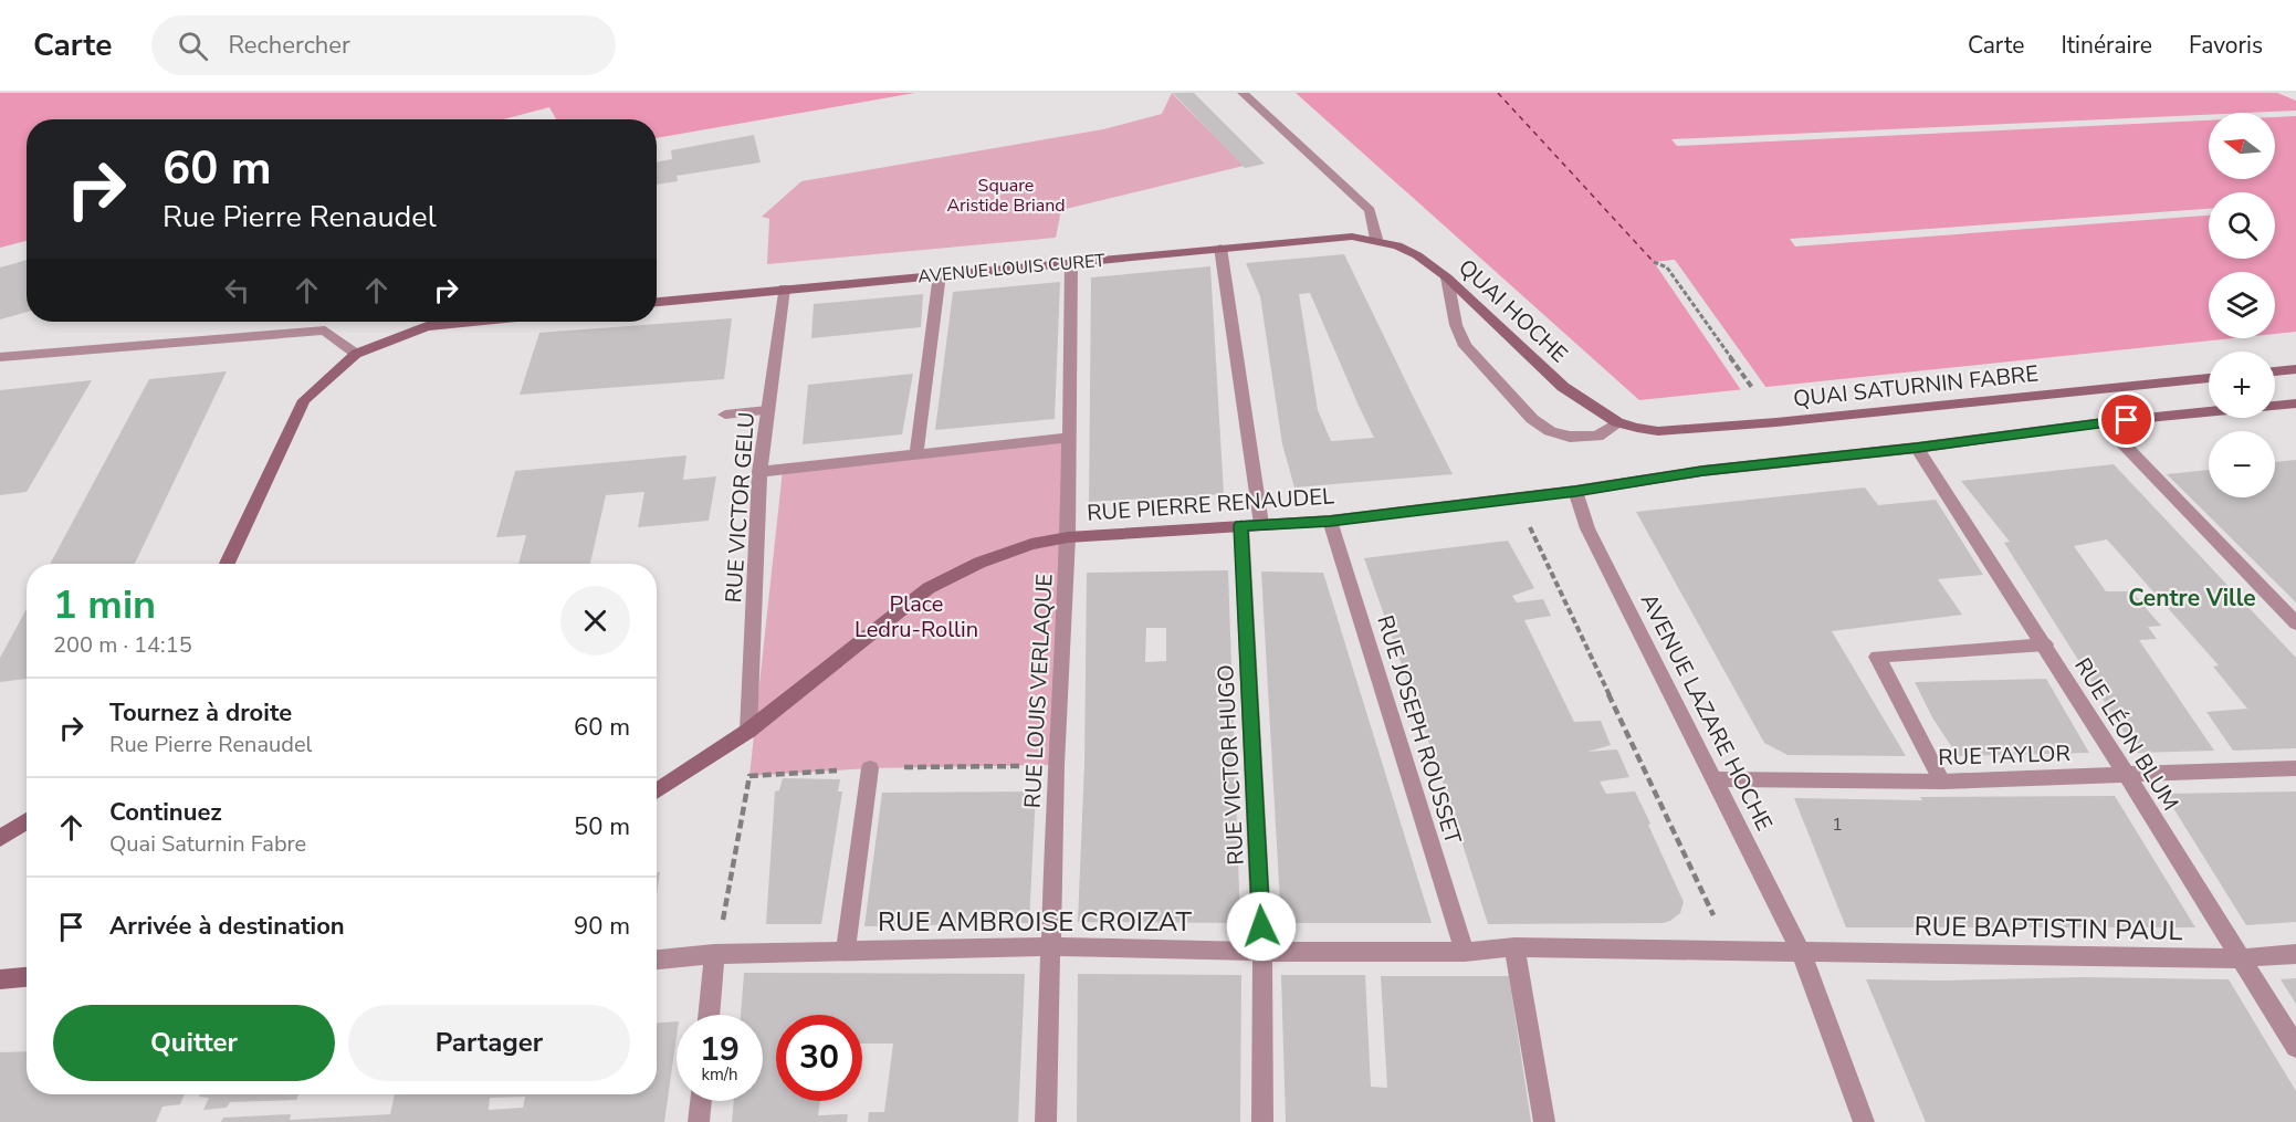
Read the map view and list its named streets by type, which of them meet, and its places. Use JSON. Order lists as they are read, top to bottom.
{
  "streets": {
    "main road": [
      "AVENUE LOUIS CURET",
      "QUAI HOCHE",
      "QUAI SATURNIN FABRE",
      "RUE PIERRE RENAUDEL"
    ],
    "street": [
      "RUE VICTOR GELU",
      "RUE LOUIS VERLAQUE",
      "AVENUE LAZARE HOCHE",
      "RUE JOSEPH ROUSSET",
      "RUE LÉON BLUM",
      "RUE TAYLOR",
      "RUE VICTOR HUGO",
      "RUE AMBROISE CROIZAT",
      "RUE BAPTISTIN PAUL"
    ]
  },
  "crossings": [
    ["AVENUE LOUIS CURET", "QUAI HOCHE"],
    ["AVENUE LOUIS CURET", "RUE VICTOR GELU"],
    ["AVENUE LOUIS CURET", "RUE LOUIS VERLAQUE"],
    ["QUAI HOCHE", "QUAI SATURNIN FABRE"],
    ["RUE PIERRE RENAUDEL", "RUE VICTOR GELU"],
    ["RUE PIERRE RENAUDEL", "RUE LOUIS VERLAQUE"],
    ["RUE PIERRE RENAUDEL", "AVENUE LAZARE HOCHE"],
    ["RUE PIERRE RENAUDEL", "RUE JOSEPH ROUSSET"],
    ["RUE PIERRE RENAUDEL", "RUE VICTOR HUGO"],
    ["RUE LOUIS VERLAQUE", "RUE AMBROISE CROIZAT"],
    ["AVENUE LAZARE HOCHE", "RUE TAYLOR"],
    ["AVENUE LAZARE HOCHE", "RUE BAPTISTIN PAUL"],
    ["RUE JOSEPH ROUSSET", "RUE AMBROISE CROIZAT"],
    ["RUE LÉON BLUM", "RUE TAYLOR"],
    ["RUE LÉON BLUM", "RUE BAPTISTIN PAUL"],
    ["RUE VICTOR HUGO", "RUE AMBROISE CROIZAT"],
    ["RUE AMBROISE CROIZAT", "RUE BAPTISTIN PAUL"]
  ],
  "districts": ["Centre Ville"],
  "parks": ["Square Aristide Briand", "Place Ledru-Rollin"],
  "house_numbers": ["1"],
  "north": "left",
  "page": {
    "header": "Carte",
    "search": "Rechercher",
    "nav": ["Carte", "Itinéraire", "Favoris"],
    "map_buttons": ["+", "−"],
    "turn": ["60 m", "Rue Pierre Renaudel"],
    "heading": ["1 min", "200 m · 14:15"],
    "list": [
      {
        "name": "Tournez à droite",
        "note": "Rue Pierre Renaudel",
        "value": "60 m"
      },
      {
        "name": "Continuez",
        "note": "Quai Saturnin Fabre",
        "value": "50 m"
      },
      {
        "name": "Arrivée à destination",
        "value": "90 m"
      }
    ],
    "buttons": ["Quitter", "Partager"],
    "speed": "19 km/h",
    "limit": "30"
  }
}
